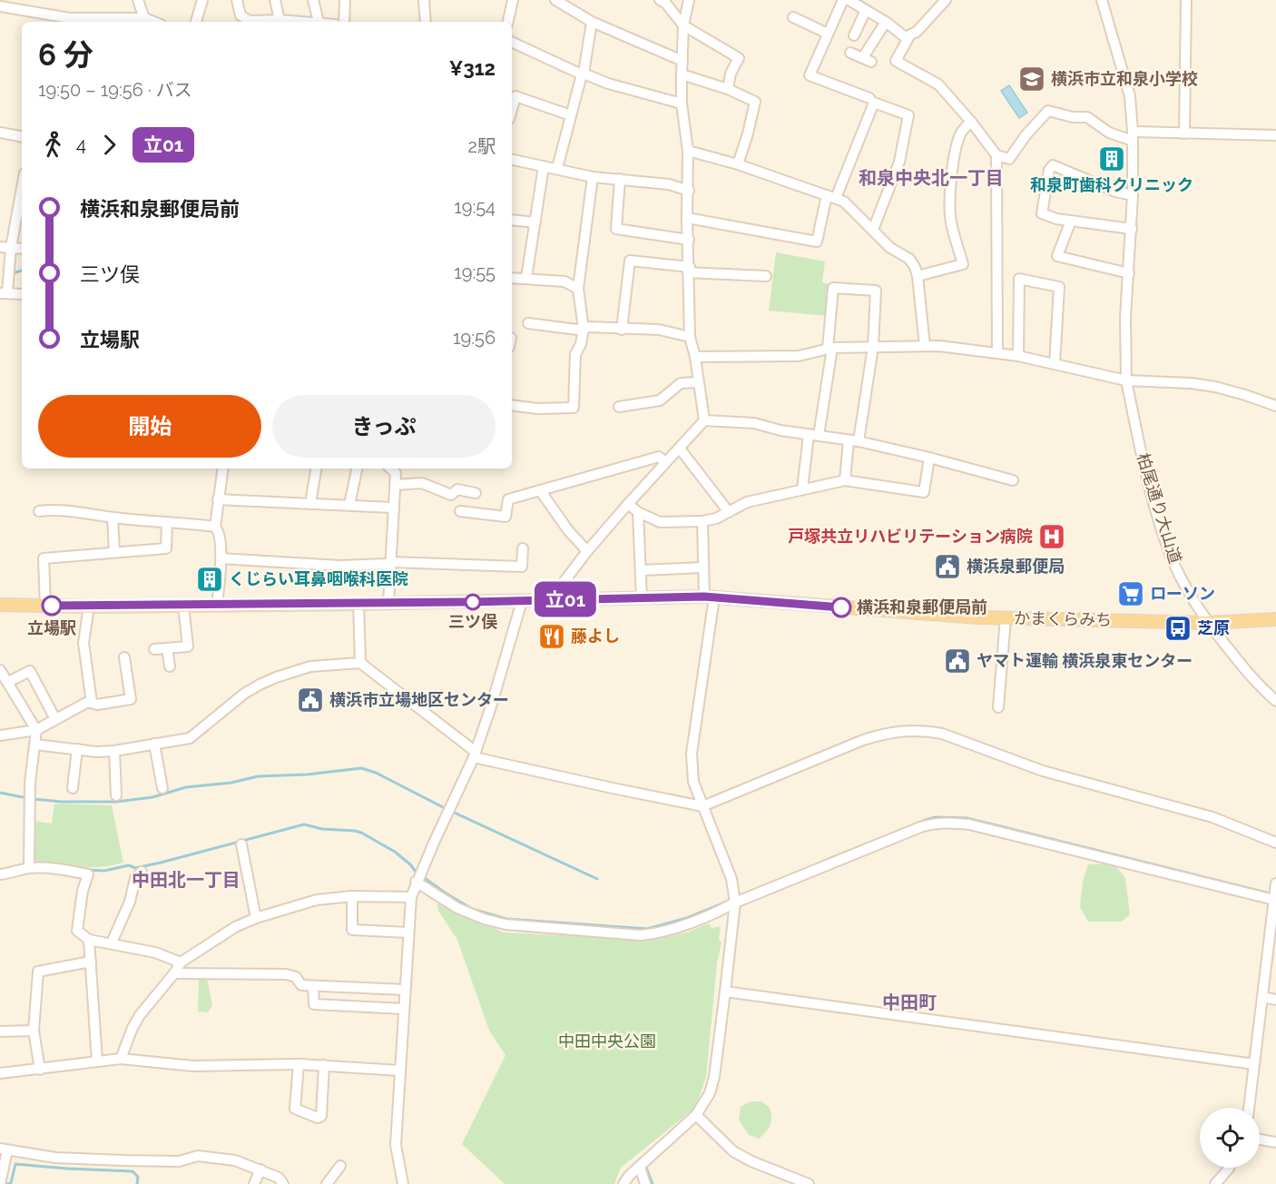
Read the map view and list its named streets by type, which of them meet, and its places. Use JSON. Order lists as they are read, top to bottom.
{
  "streets": {
    "main road": ["かまくらみち"],
    "street": ["柏尾通り大山道"]
  },
  "crossings": [
    ["柏尾通り大山道", "かまくらみち"]
  ],
  "districts": ["和泉中央北一丁目", "中田北一丁目", "中田町"],
  "parks": ["中田中央公園"],
  "places": {
    "school or university": ["横浜市立和泉小学校"],
    "building": ["和泉町歯科クリニック", "くじらい耳鼻咽喉科医院"],
    "hospital": ["戸塚共立リハビリテーション病院"],
    "public building": ["横浜泉郵便局", "ヤマト運輸 横浜泉東センター", "横浜市立場地区センター"],
    "supermarket": ["ローソン"],
    "other": ["三ツ俣", "立場駅", "横浜和泉郵便局前"],
    "bus stop": ["芝原"],
    "restaurant": ["藤よし"]
  },
  "lines": ["bus line 立01"],
  "page": {
    "on_map": "立01",
    "heading": ["6 分", "19:50 – 19:56 · バス", "¥312"],
    "legs": ["4", "立01", "2駅"],
    "list": [
      {
        "name": "横浜和泉郵便局前",
        "value": "19:54"
      },
      {
        "name": "三ツ俣",
        "value": "19:55"
      },
      {
        "name": "立場駅",
        "value": "19:56"
      }
    ],
    "buttons": ["開始", "きっぷ"]
  }
}
